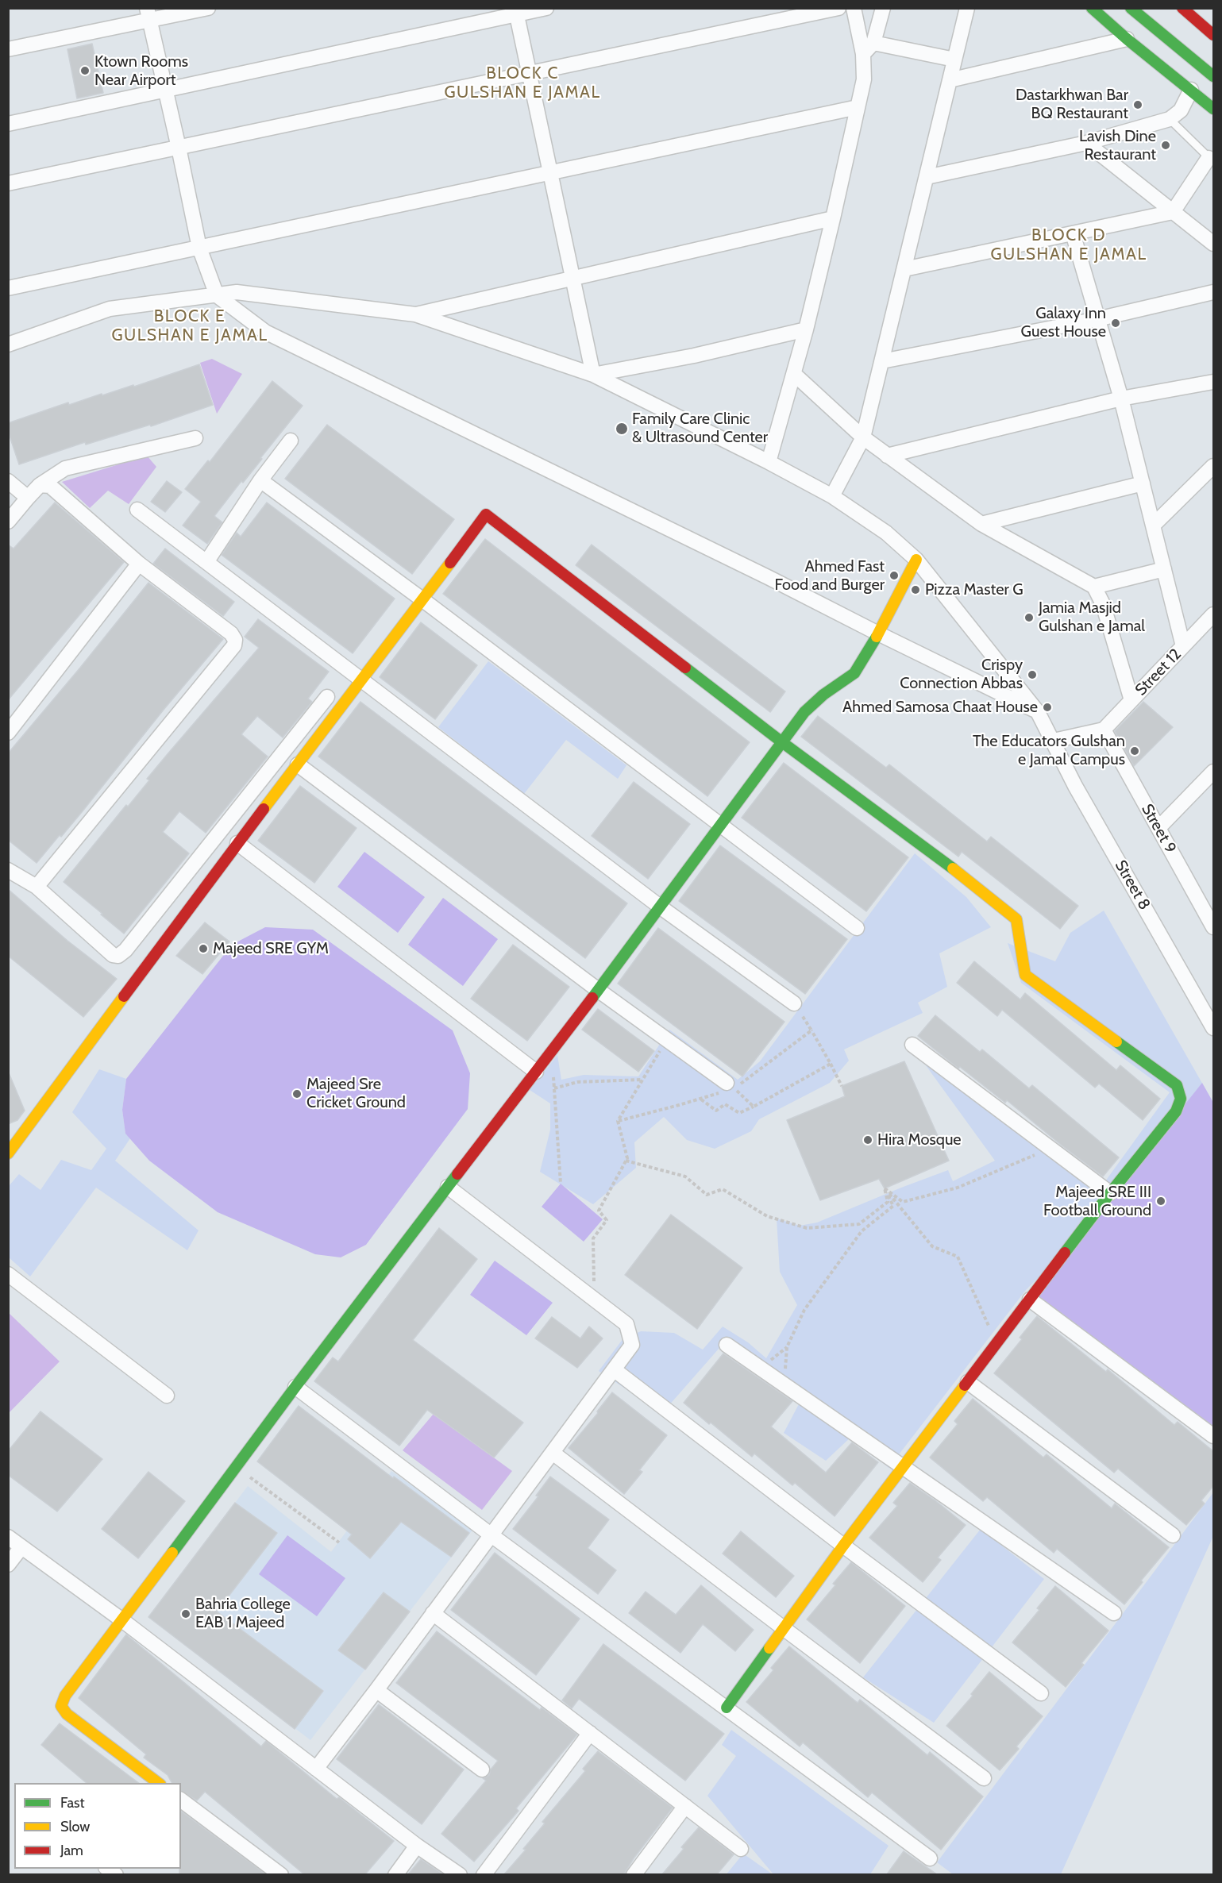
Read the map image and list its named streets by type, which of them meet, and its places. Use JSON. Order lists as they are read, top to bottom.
{
  "streets": {
    "street": ["Street 12", "Street 9", "Street 8"]
  },
  "crossings": [
    ["Street 12", "Street 9"]
  ],
  "districts": ["BLOCK C GULSHAN E JAMAL", "BLOCK D GULSHAN E JAMAL", "BLOCK E GULSHAN E JAMAL"],
  "places": [
    "Ktown Rooms Near Airport",
    "Dastarkhwan Bar BQ Restaurant",
    "Lavish Dine Restaurant",
    "Galaxy Inn Guest House",
    "Family Care Clinic & Ultrasound Center",
    "Ahmed Fast Food and Burger",
    "Pizza Master G",
    "Jamia Masjid Gulshan e Jamal",
    "Crispy Connection Abbas",
    "Ahmed Samosa Chaat House",
    "The Educators Gulshan e Jamal Campus",
    "Majeed SRE GYM",
    "Majeed Sre Cricket Ground",
    "Hira Mosque",
    "Majeed SRE III Football Ground",
    "Bahria College EAB 1 Majeed"
  ],
  "legend": ["Fast", "Slow", "Jam"]
}
